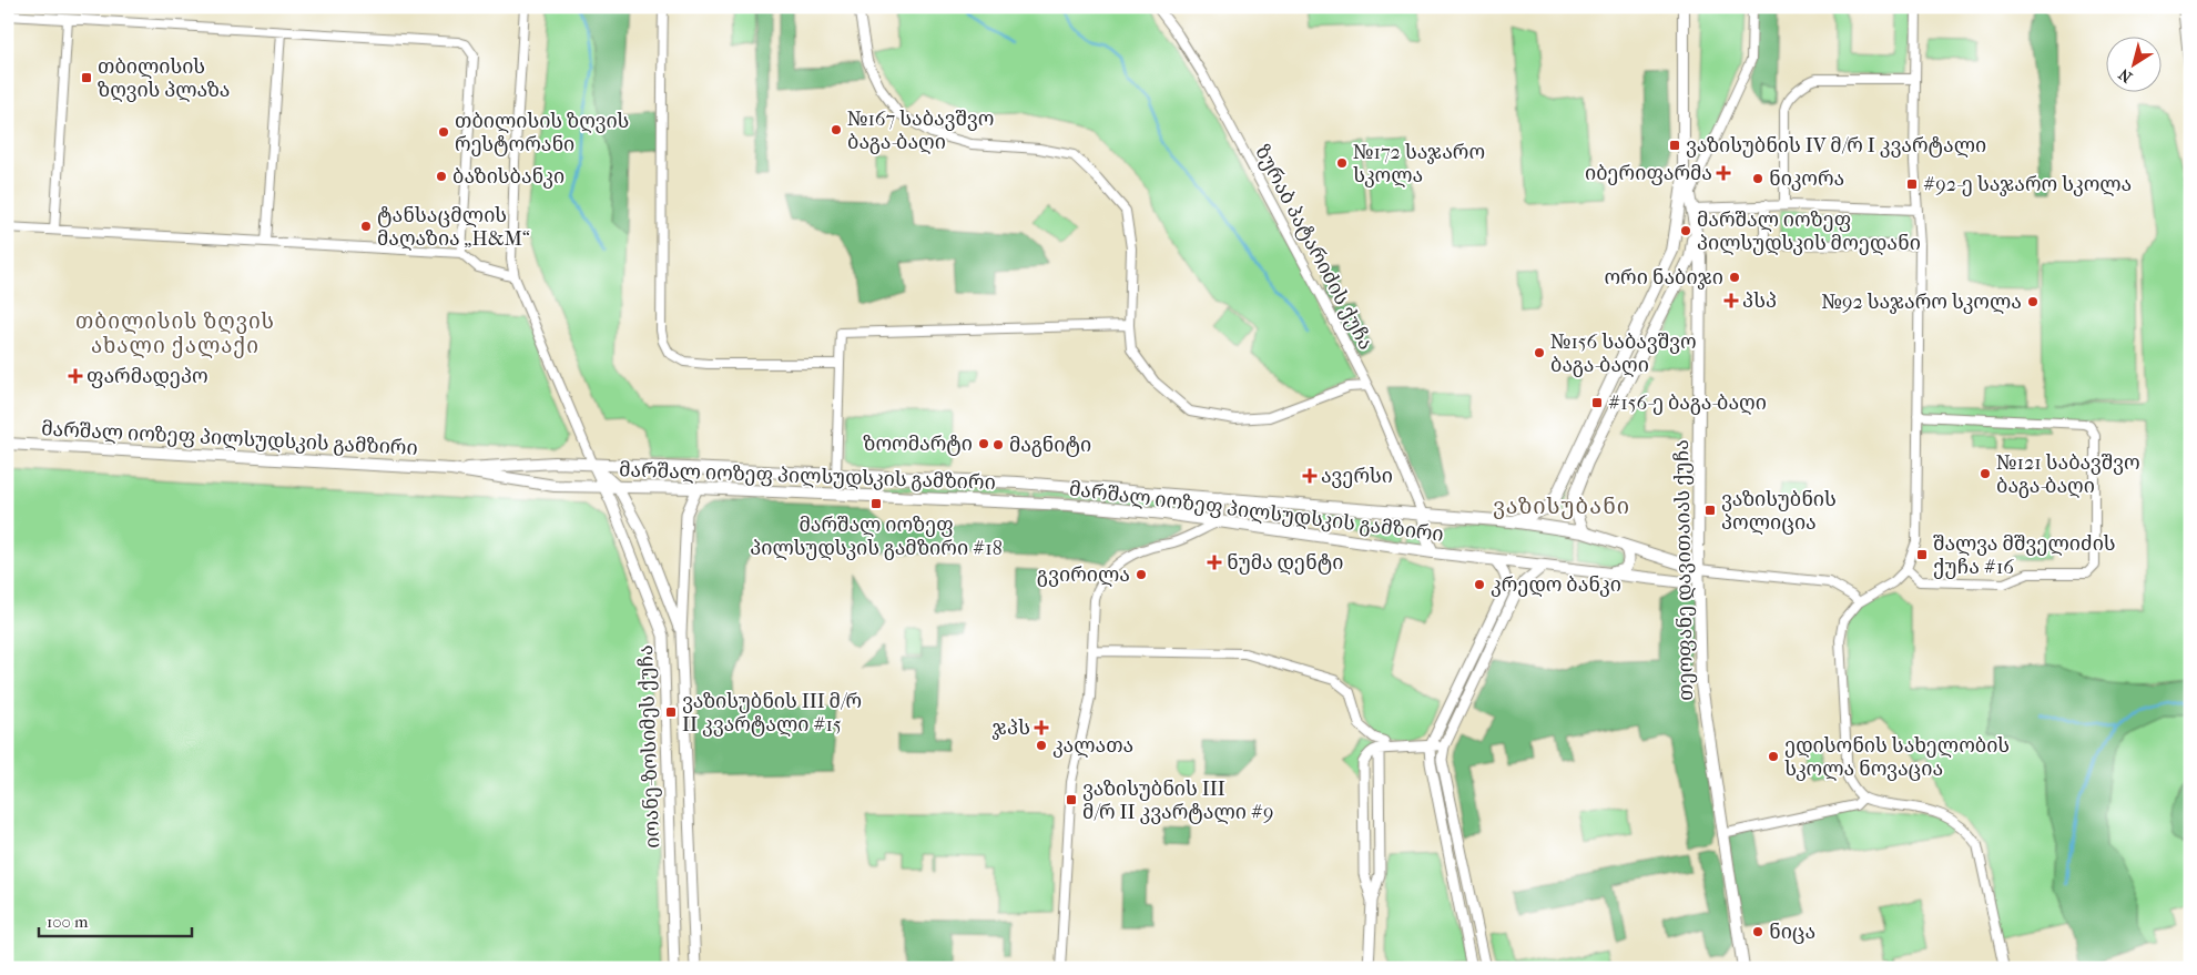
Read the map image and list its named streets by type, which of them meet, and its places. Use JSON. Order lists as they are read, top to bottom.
{
  "streets": {
    "main road": ["მარშალ იოზეფ პილსუდსკის გამზირი", "თეოფანე დავითაიას ქუჩა"],
    "street": ["ზურაბ პატარიძის ქუჩა", "იოანე-ზოსიმეს ქუჩა"]
  },
  "crossings": [
    ["ზურაბ პატარიძის ქუჩა", "მარშალ იოზეფ პილსუდსკის გამზირი"],
    ["მარშალ იოზეფ პილსუდსკის გამზირი", "თეოფანე დავითაიას ქუჩა"],
    ["მარშალ იოზეფ პილსუდსკის გამზირი", "იოანე-ზოსიმეს ქუჩა"]
  ],
  "districts": ["თბილისის ზღვის ახალი ქალაქი", "ვაზისუბანი"],
  "places": {
    "transit": [
      "თბილისის ზღვის პლაზა",
      "ვაზისუბნის IV მ/რ I კვარტალი",
      "#92-ე საჯარო სკოლა",
      "#156-ე ბაგა-ბაღი",
      "მარშალ იოზეფ პილსუდსკის გამზირი #18",
      "ვაზისუბნის პოლიცია",
      "შალვა მშველიძის ქუჩა #16",
      "ვაზისუბნის III მ/რ II კვარტალი #15",
      "ვაზისუბნის III მ/რ II კვარტალი #9"
    ],
    "other": [
      "№167 საბავშვო ბაგა-ბაღი",
      "თბილისის ზღვის რესტორანი",
      "№172 საჯარო სკოლა",
      "ბაზისბანკი",
      "ნიკორა",
      "ტანსაცმლის მაღაზია „H&M“",
      "მარშალ იოზეფ პილსუდსკის მოედანი",
      "ორი ნაბიჯი",
      "№92 საჯარო სკოლა",
      "№156 საბავშვო ბაგა-ბაღი",
      "ზოომარტი",
      "მაგნიტი",
      "№121 საბავშვო ბაგა-ბაღი",
      "გვირილა",
      "კრედო ბანკი",
      "კალათა",
      "ედისონის სახელობის სკოლა ნოვაცია",
      "ნიცა"
    ],
    "health": [
      "იბერიფარმა",
      "პსპ",
      "ფარმადეპო",
      "ავერსი",
      "ნუმა დენტი",
      "ჯპს"
    ]
  },
  "scale_bar": "100 m",
  "north": "bottom left"
}
